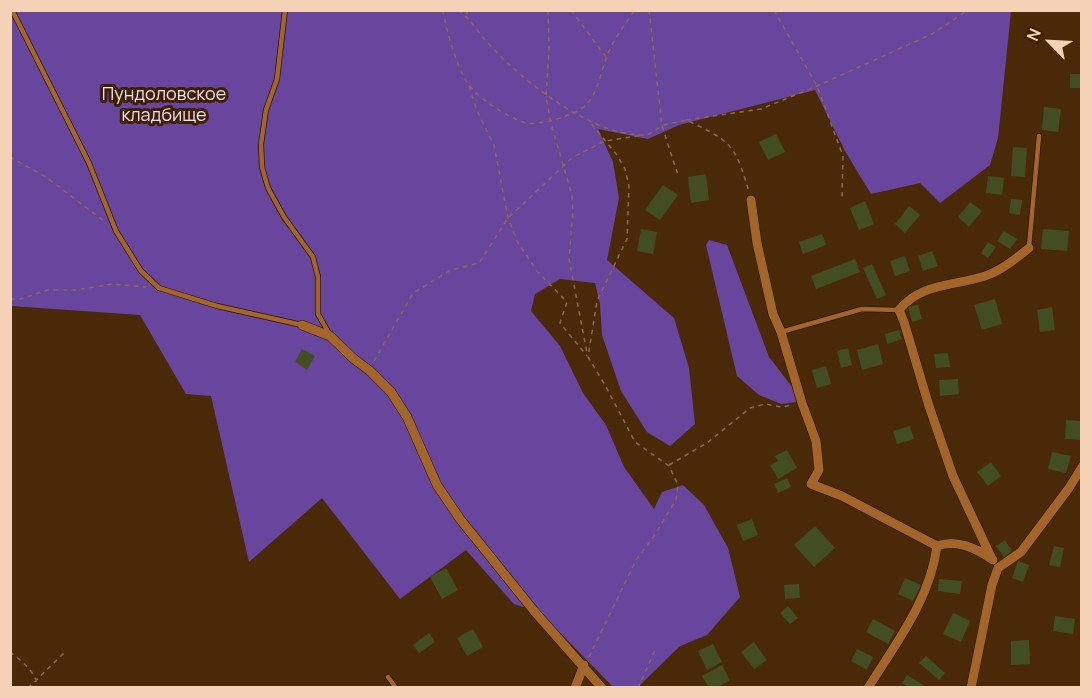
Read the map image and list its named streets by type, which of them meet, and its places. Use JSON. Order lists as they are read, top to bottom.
{
  "parks": ["Пундоловское кладбище"],
  "north": "top left"
}
